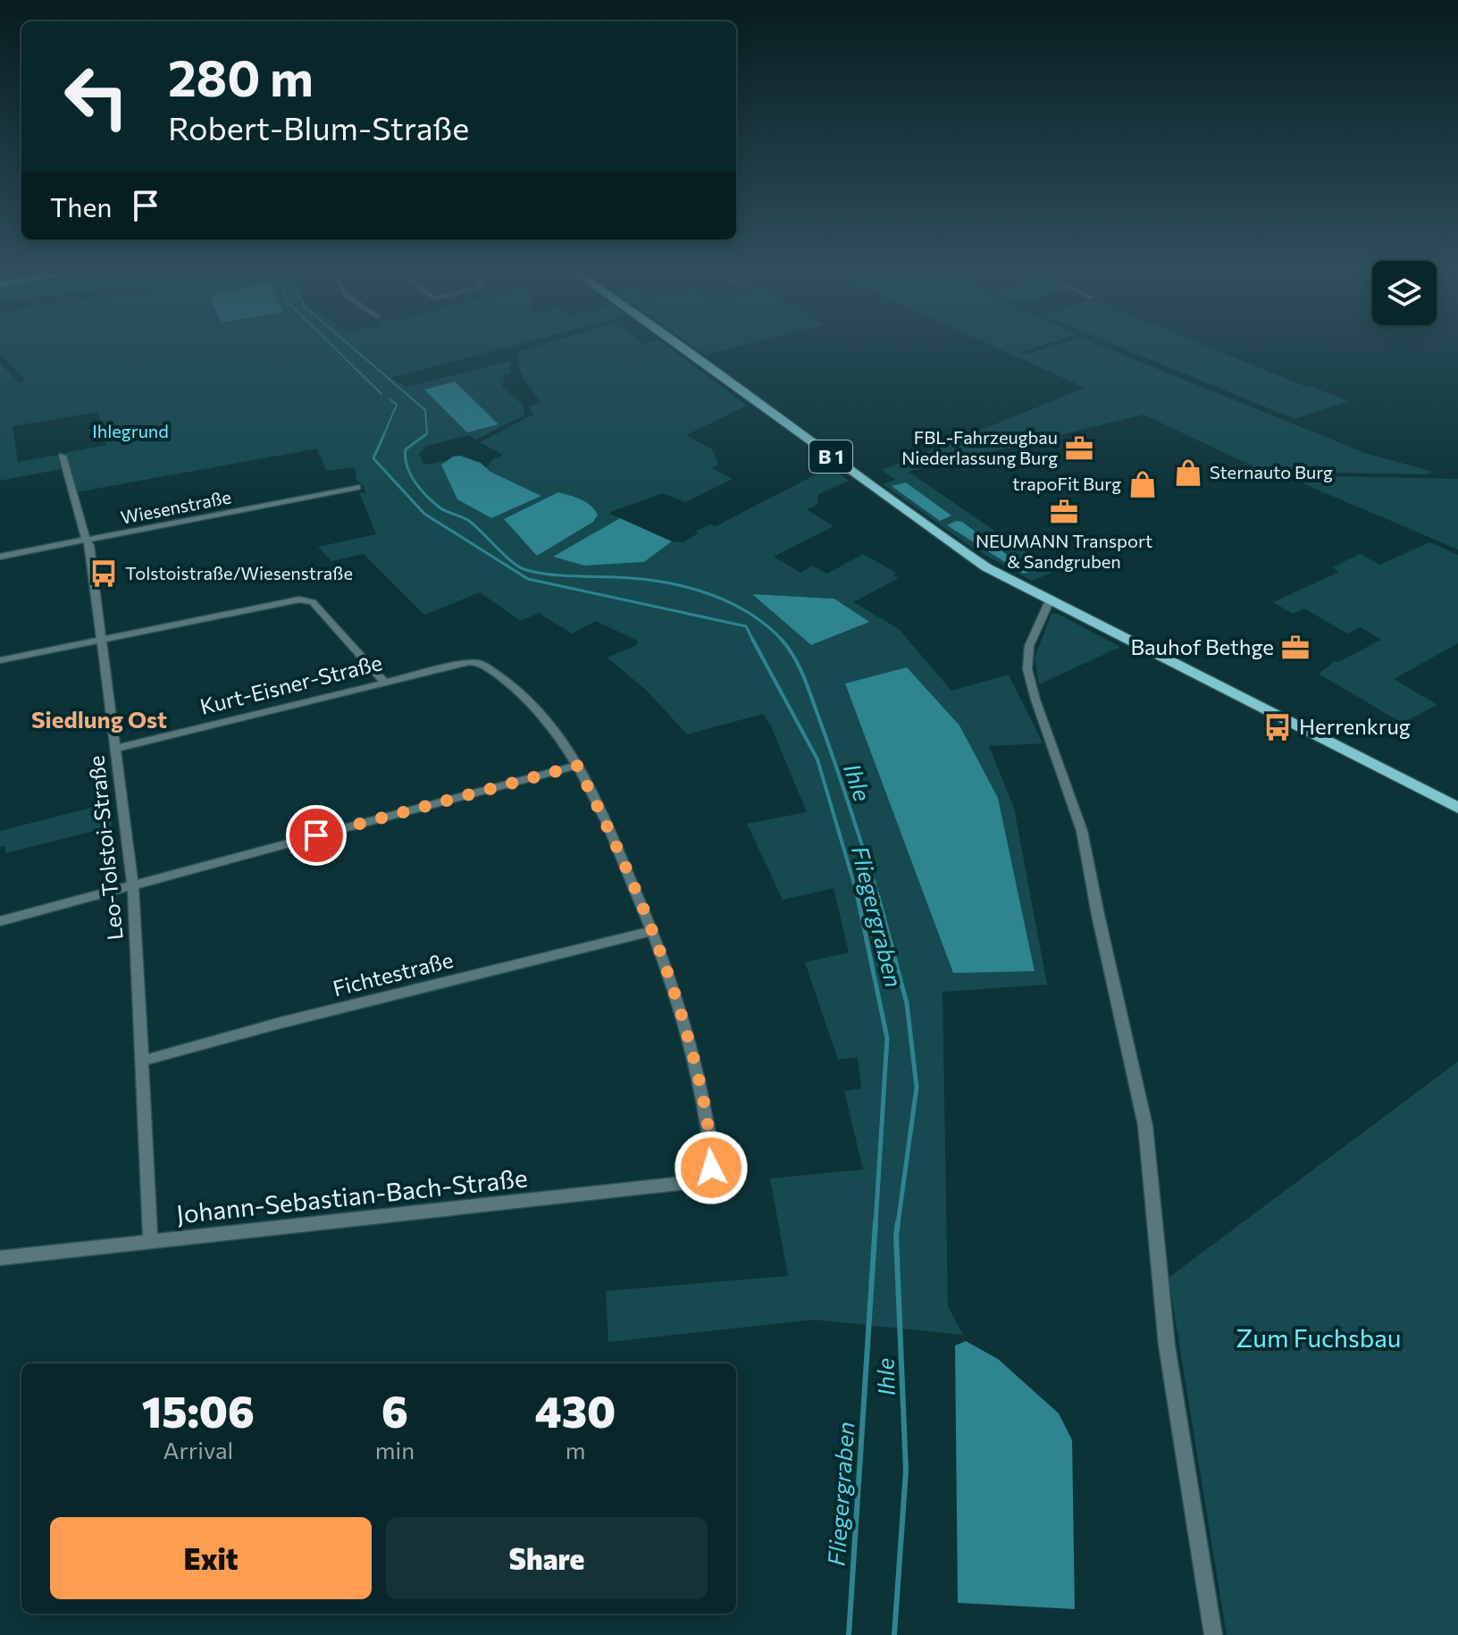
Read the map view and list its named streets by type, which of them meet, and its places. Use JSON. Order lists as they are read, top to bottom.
{
  "streets": {
    "main road": ["B 1"],
    "street": [
      "Wiesenstraße",
      "Kurt-Eisner-Straße",
      "Leo-Tolstoi-Straße",
      "Fichtestraße",
      "Johann-Sebastian-Bach-Straße"
    ]
  },
  "crossings": [
    ["Wiesenstraße", "Leo-Tolstoi-Straße"],
    ["Kurt-Eisner-Straße", "Leo-Tolstoi-Straße"],
    ["Leo-Tolstoi-Straße", "Fichtestraße"],
    ["Leo-Tolstoi-Straße", "Johann-Sebastian-Bach-Straße"],
    ["Fichtestraße", "Johann-Sebastian-Bach-Straße"]
  ],
  "districts": ["Siedlung Ost"],
  "water": ["Ihle", "Fliegergraben"],
  "parks": ["Ihlegrund", "Zum Fuchsbau"],
  "places": {
    "office": ["FBL-Fahrzeugbau Niederlassung Burg", "NEUMANN Transport & Sandgruben", "Bauhof Bethge"],
    "shop": ["Sternauto Burg", "trapoFit Burg"],
    "bus stop": ["Tolstoistraße/Wiesenstraße", "Herrenkrug"]
  },
  "page": {
    "turn": ["280 m", "Robert-Blum-Straße"],
    "then": "Then",
    "eta": [
      "15:06",
      "Arrival",
      "6",
      "min",
      "430",
      "m"
    ],
    "buttons": ["Exit", "Share"]
  }
}
